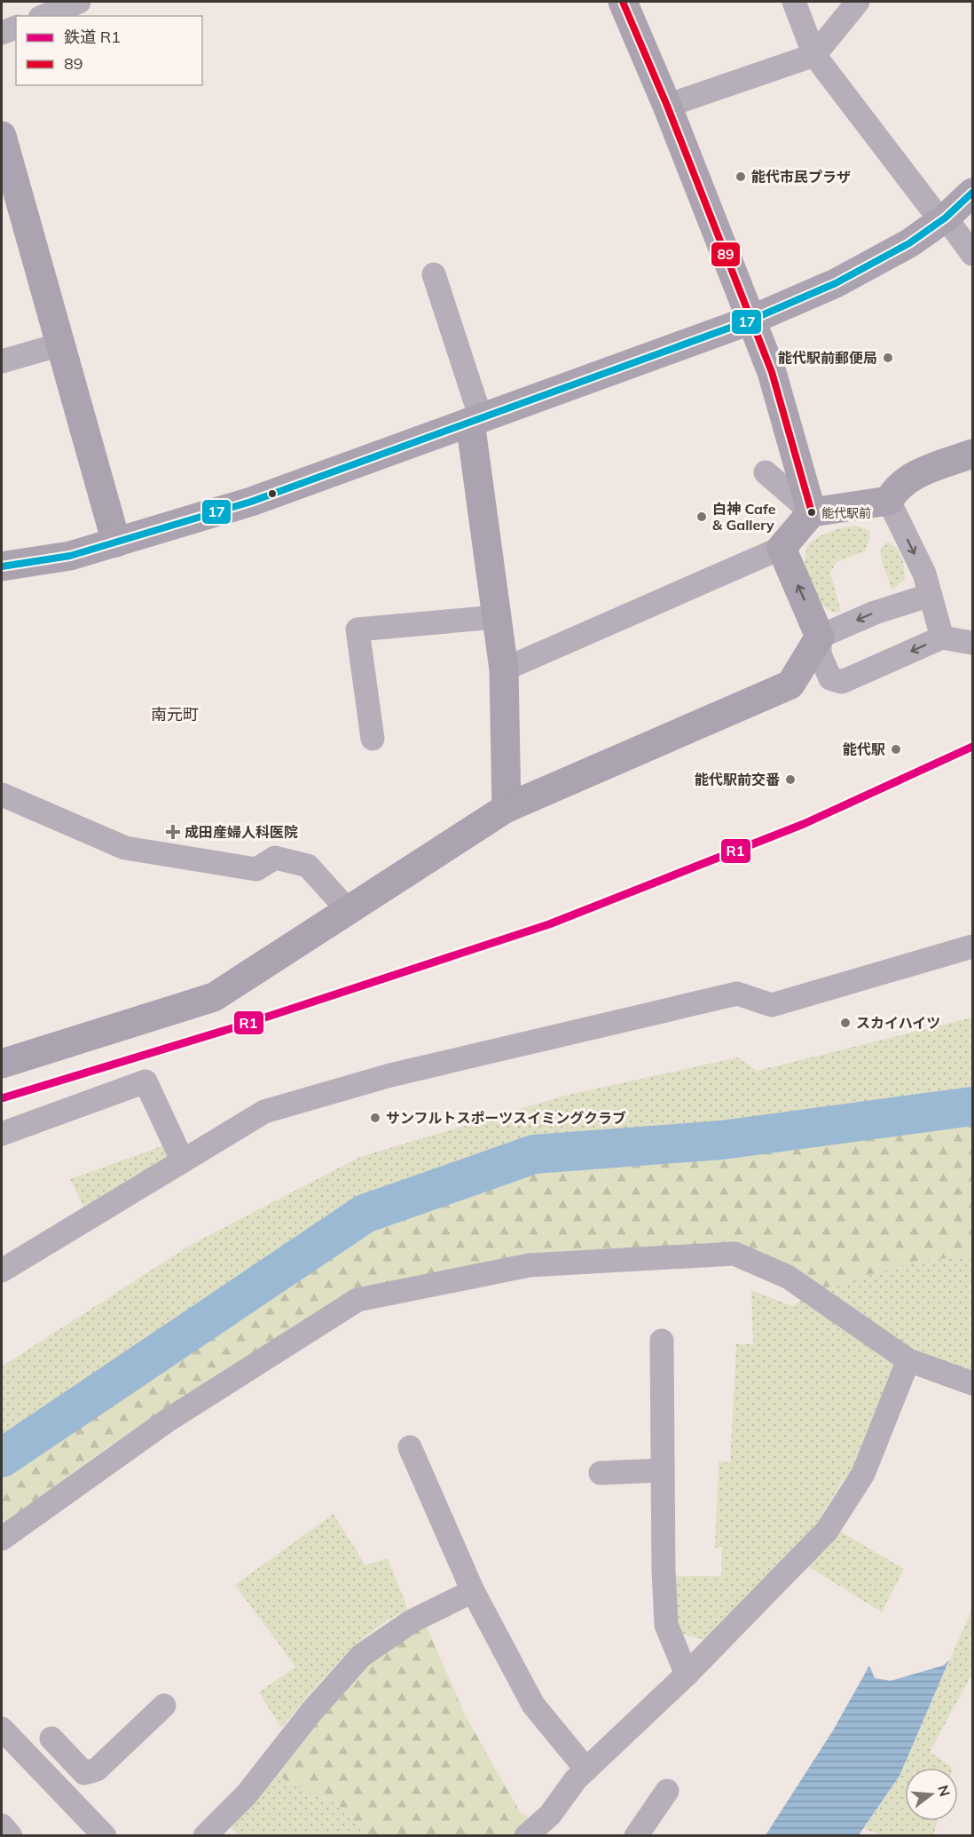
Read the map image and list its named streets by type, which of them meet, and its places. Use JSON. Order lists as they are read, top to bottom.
{
  "districts": ["南元町"],
  "places": {
    "other": [
      "能代市民プラザ",
      "能代駅前郵便局",
      "能代駅前",
      "白神 Cafe & Gallery",
      "能代駅",
      "能代駅前交番",
      "スカイハイツ",
      "サンフルトスポーツスイミングクラブ"
    ],
    "health": ["成田産婦人科医院"]
  },
  "lines": ["transit line 89", "transit line 17", "rail line R1"],
  "legend": ["鉄道 R1", "89"],
  "north": "right"
}
